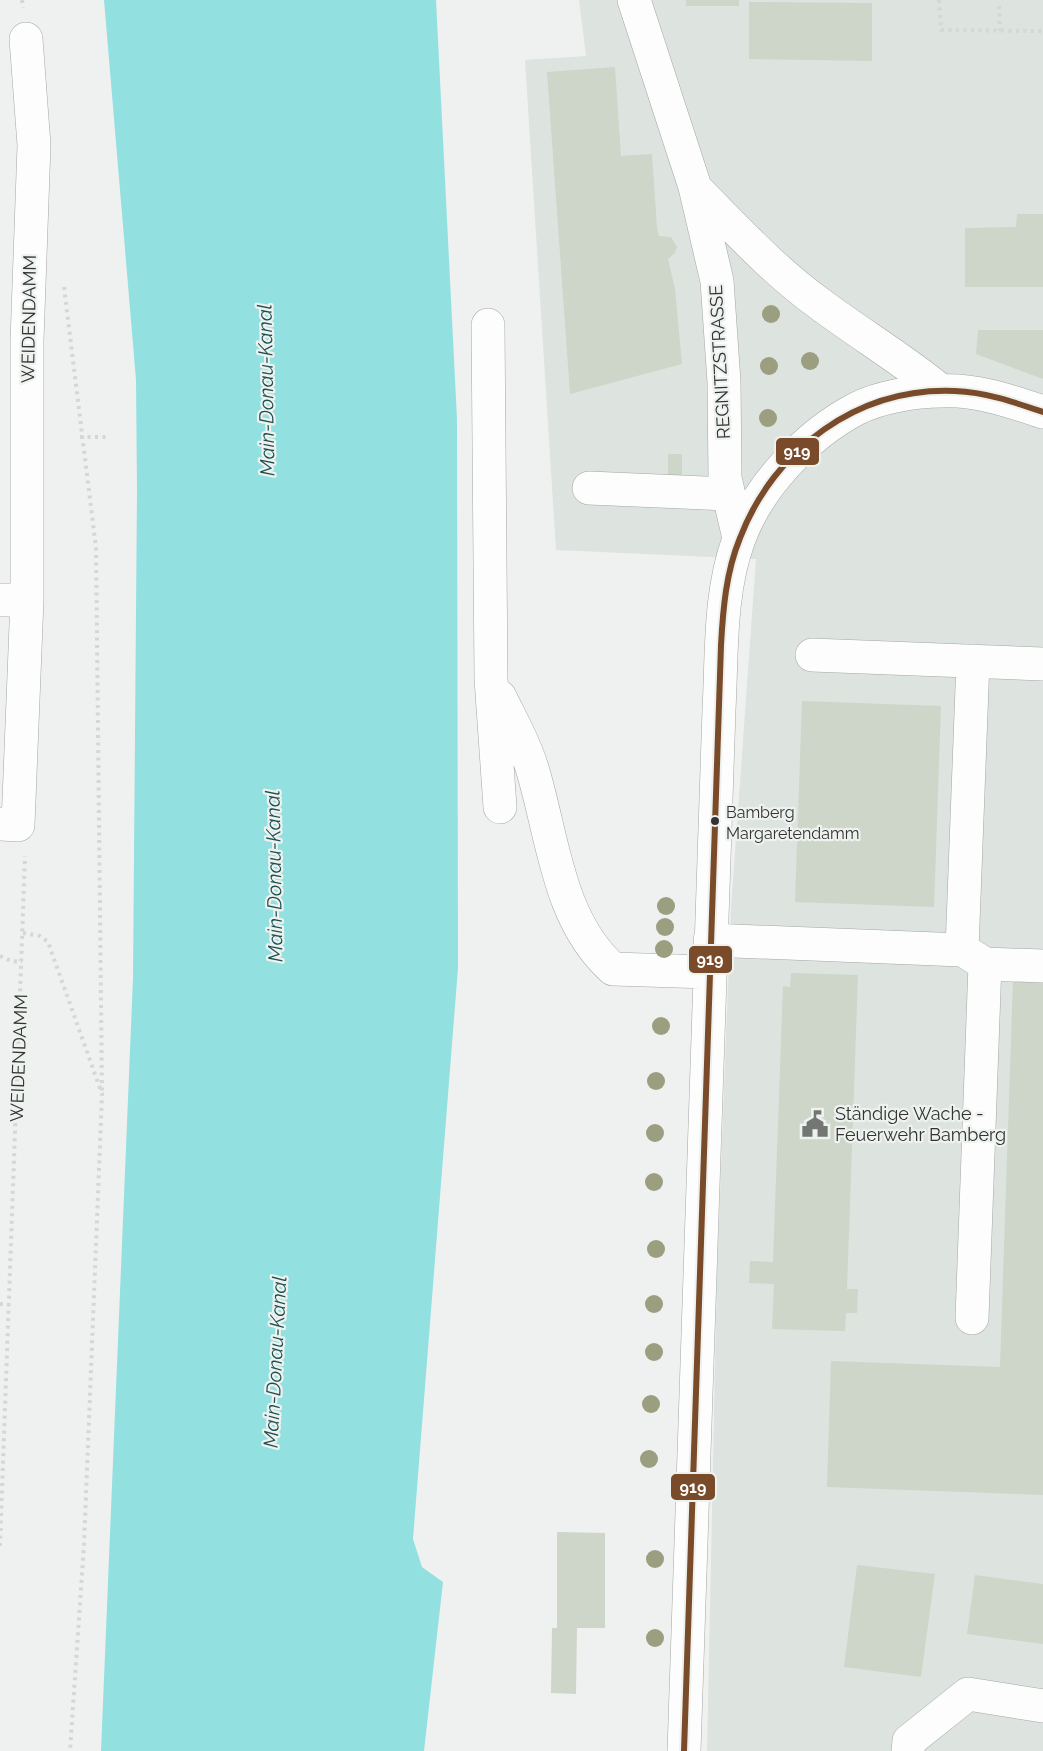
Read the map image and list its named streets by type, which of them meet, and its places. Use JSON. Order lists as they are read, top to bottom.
{
  "streets": {
    "street": ["WEIDENDAMM", "REGNITZSTRASSE"]
  },
  "water": ["Main-Donau-Kanal"],
  "places": {
    "other": ["Bamberg Margaretendamm"],
    "public building": ["Ständige Wache - Feuerwehr Bamberg"]
  },
  "lines": ["transit line 919"]
}
